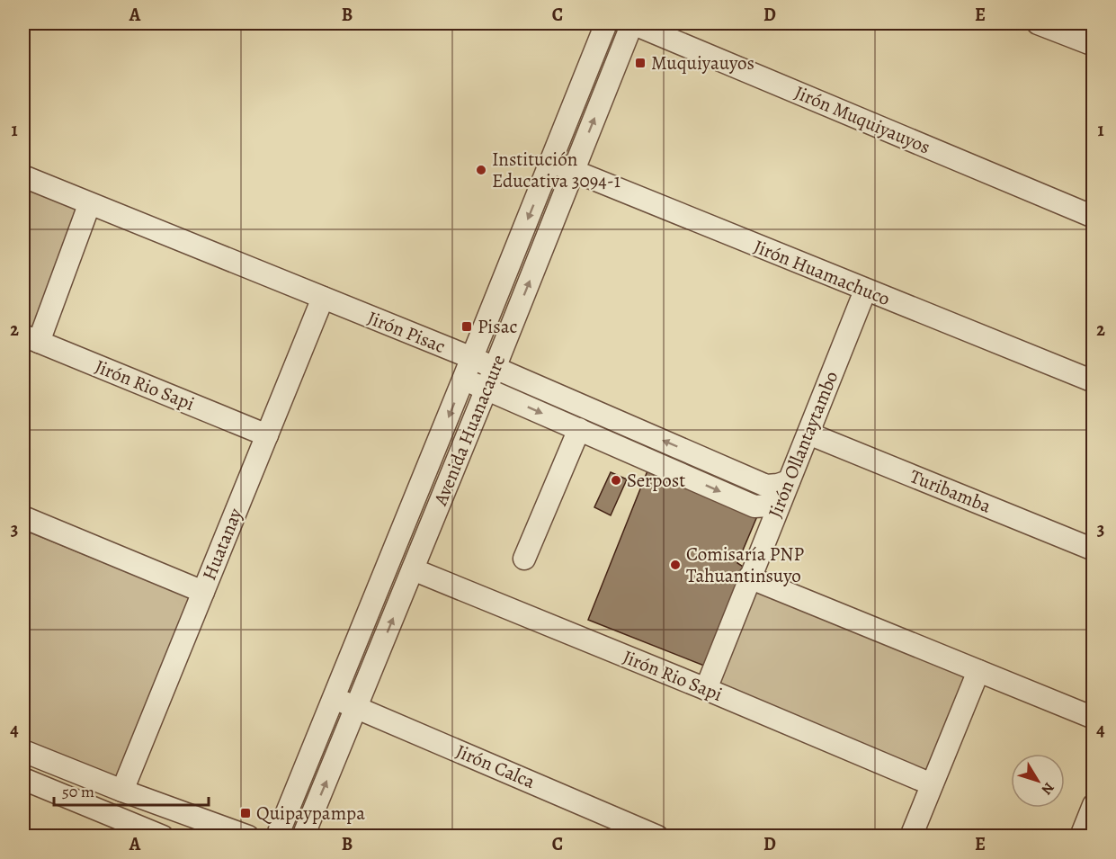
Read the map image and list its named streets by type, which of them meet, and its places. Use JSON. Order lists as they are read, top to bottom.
{
  "streets": {
    "street": [
      "Jirón Muquiyauyos",
      "Jirón Huamachuco",
      "Jirón Pisac",
      "Jirón Rio Sapi",
      "Avenida Huanacaure",
      "Jirón Ollantaytambo",
      "Turibamba",
      "Huatanay",
      "Jirón Calca"
    ]
  },
  "crossings": [
    ["Jirón Muquiyauyos", "Avenida Huanacaure"],
    ["Jirón Huamachuco", "Avenida Huanacaure"],
    ["Jirón Huamachuco", "Jirón Ollantaytambo"],
    ["Jirón Pisac", "Avenida Huanacaure"],
    ["Jirón Pisac", "Jirón Ollantaytambo"],
    ["Jirón Pisac", "Huatanay"],
    ["Jirón Rio Sapi", "Avenida Huanacaure"],
    ["Jirón Rio Sapi", "Jirón Ollantaytambo"],
    ["Jirón Rio Sapi", "Huatanay"],
    ["Avenida Huanacaure", "Jirón Calca"],
    ["Jirón Ollantaytambo", "Turibamba"]
  ],
  "places": {
    "transit": ["Muquiyauyos", "Pisac", "Quipaypampa"],
    "other": ["Institución Educativa 3094-1", "Serpost", "Comisaría PNP Tahuantinsuyo"]
  },
  "scale_bar": "50 m",
  "north": "bottom right",
  "grid": {
    "columns": [
      "A",
      "B",
      "C",
      "D",
      "E"
    ],
    "rows": [
      "1",
      "2",
      "3",
      "4"
    ]
  }
}
